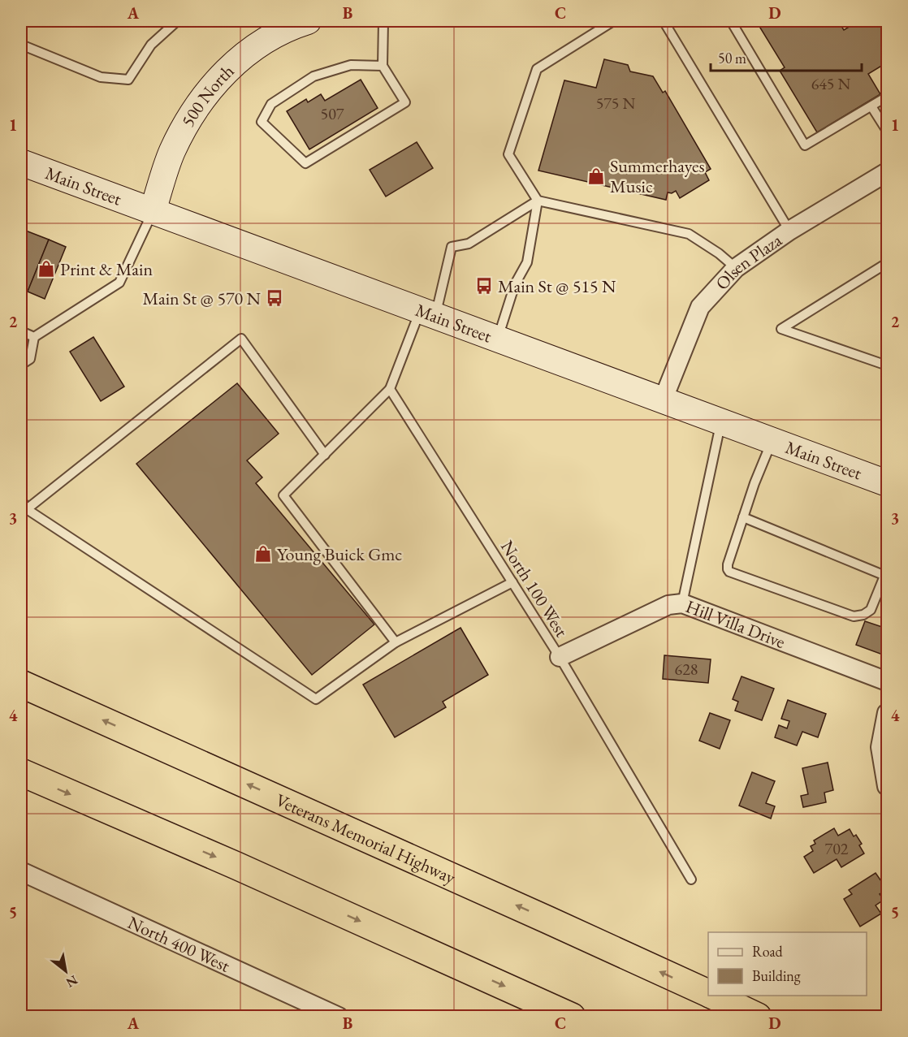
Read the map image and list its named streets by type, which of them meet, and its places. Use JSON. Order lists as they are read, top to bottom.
{
  "streets": {
    "highway": ["Veterans Memorial Highway"],
    "main road": ["500 North", "Main Street"],
    "street": ["Olsen Plaza", "Hill Villa Drive", "North 400 West"],
    "lane": ["North 100 West"]
  },
  "crossings": [
    ["500 North", "Main Street"],
    ["Main Street", "Olsen Plaza"],
    ["North 100 West", "Hill Villa Drive"]
  ],
  "places": {
    "shop": ["Summerhayes Music", "Print & Main", "Young Buick Gmc"],
    "bus stop": ["Main St @ 515 N", "Main St @ 570 N"]
  },
  "house_numbers": [
    "645 N",
    "575 N",
    "507",
    "628",
    "702"
  ],
  "legend": ["Road", "Building"],
  "scale_bar": "50 m",
  "north": "bottom right",
  "grid": {
    "columns": [
      "A",
      "B",
      "C",
      "D"
    ],
    "rows": [
      "1",
      "2",
      "3",
      "4",
      "5"
    ]
  }
}
